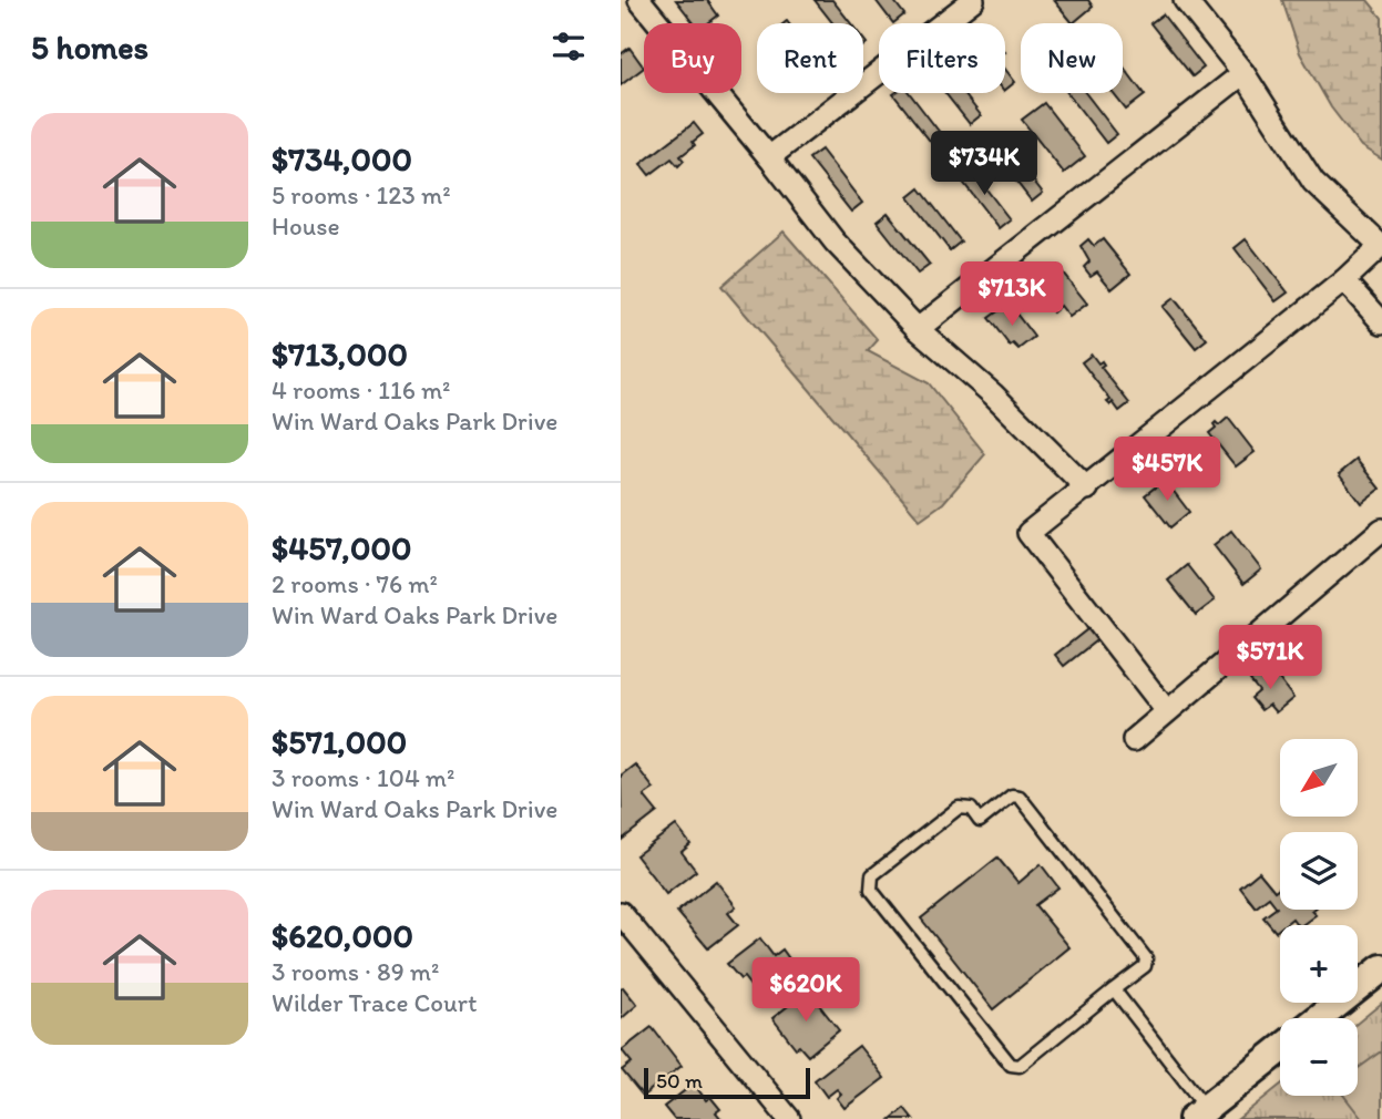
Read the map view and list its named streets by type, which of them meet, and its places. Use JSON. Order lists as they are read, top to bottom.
{
  "scale_bar": "50 m",
  "north": "bottom left",
  "page": {
    "heading": "5 homes",
    "chip": [
      "Buy",
      "Rent",
      "Filters",
      "New"
    ],
    "list": [
      {
        "name": "$734,000",
        "note": "5 rooms · 123 m² · House"
      },
      {
        "name": "$713,000",
        "note": "4 rooms · 116 m² · Win Ward Oaks Park Drive"
      },
      {
        "name": "$457,000",
        "note": "2 rooms · 76 m² · Win Ward Oaks Park Drive"
      },
      {
        "name": "$571,000",
        "note": "3 rooms · 104 m² · Win Ward Oaks Park Drive"
      },
      {
        "name": "$620,000",
        "note": "3 rooms · 89 m² · Wilder Trace Court"
      }
    ],
    "price": [
      "$734K",
      "$713K",
      "$457K",
      "$571K",
      "$620K"
    ],
    "map_buttons": ["+", "−"],
    "scale": "50 m"
  }
}
